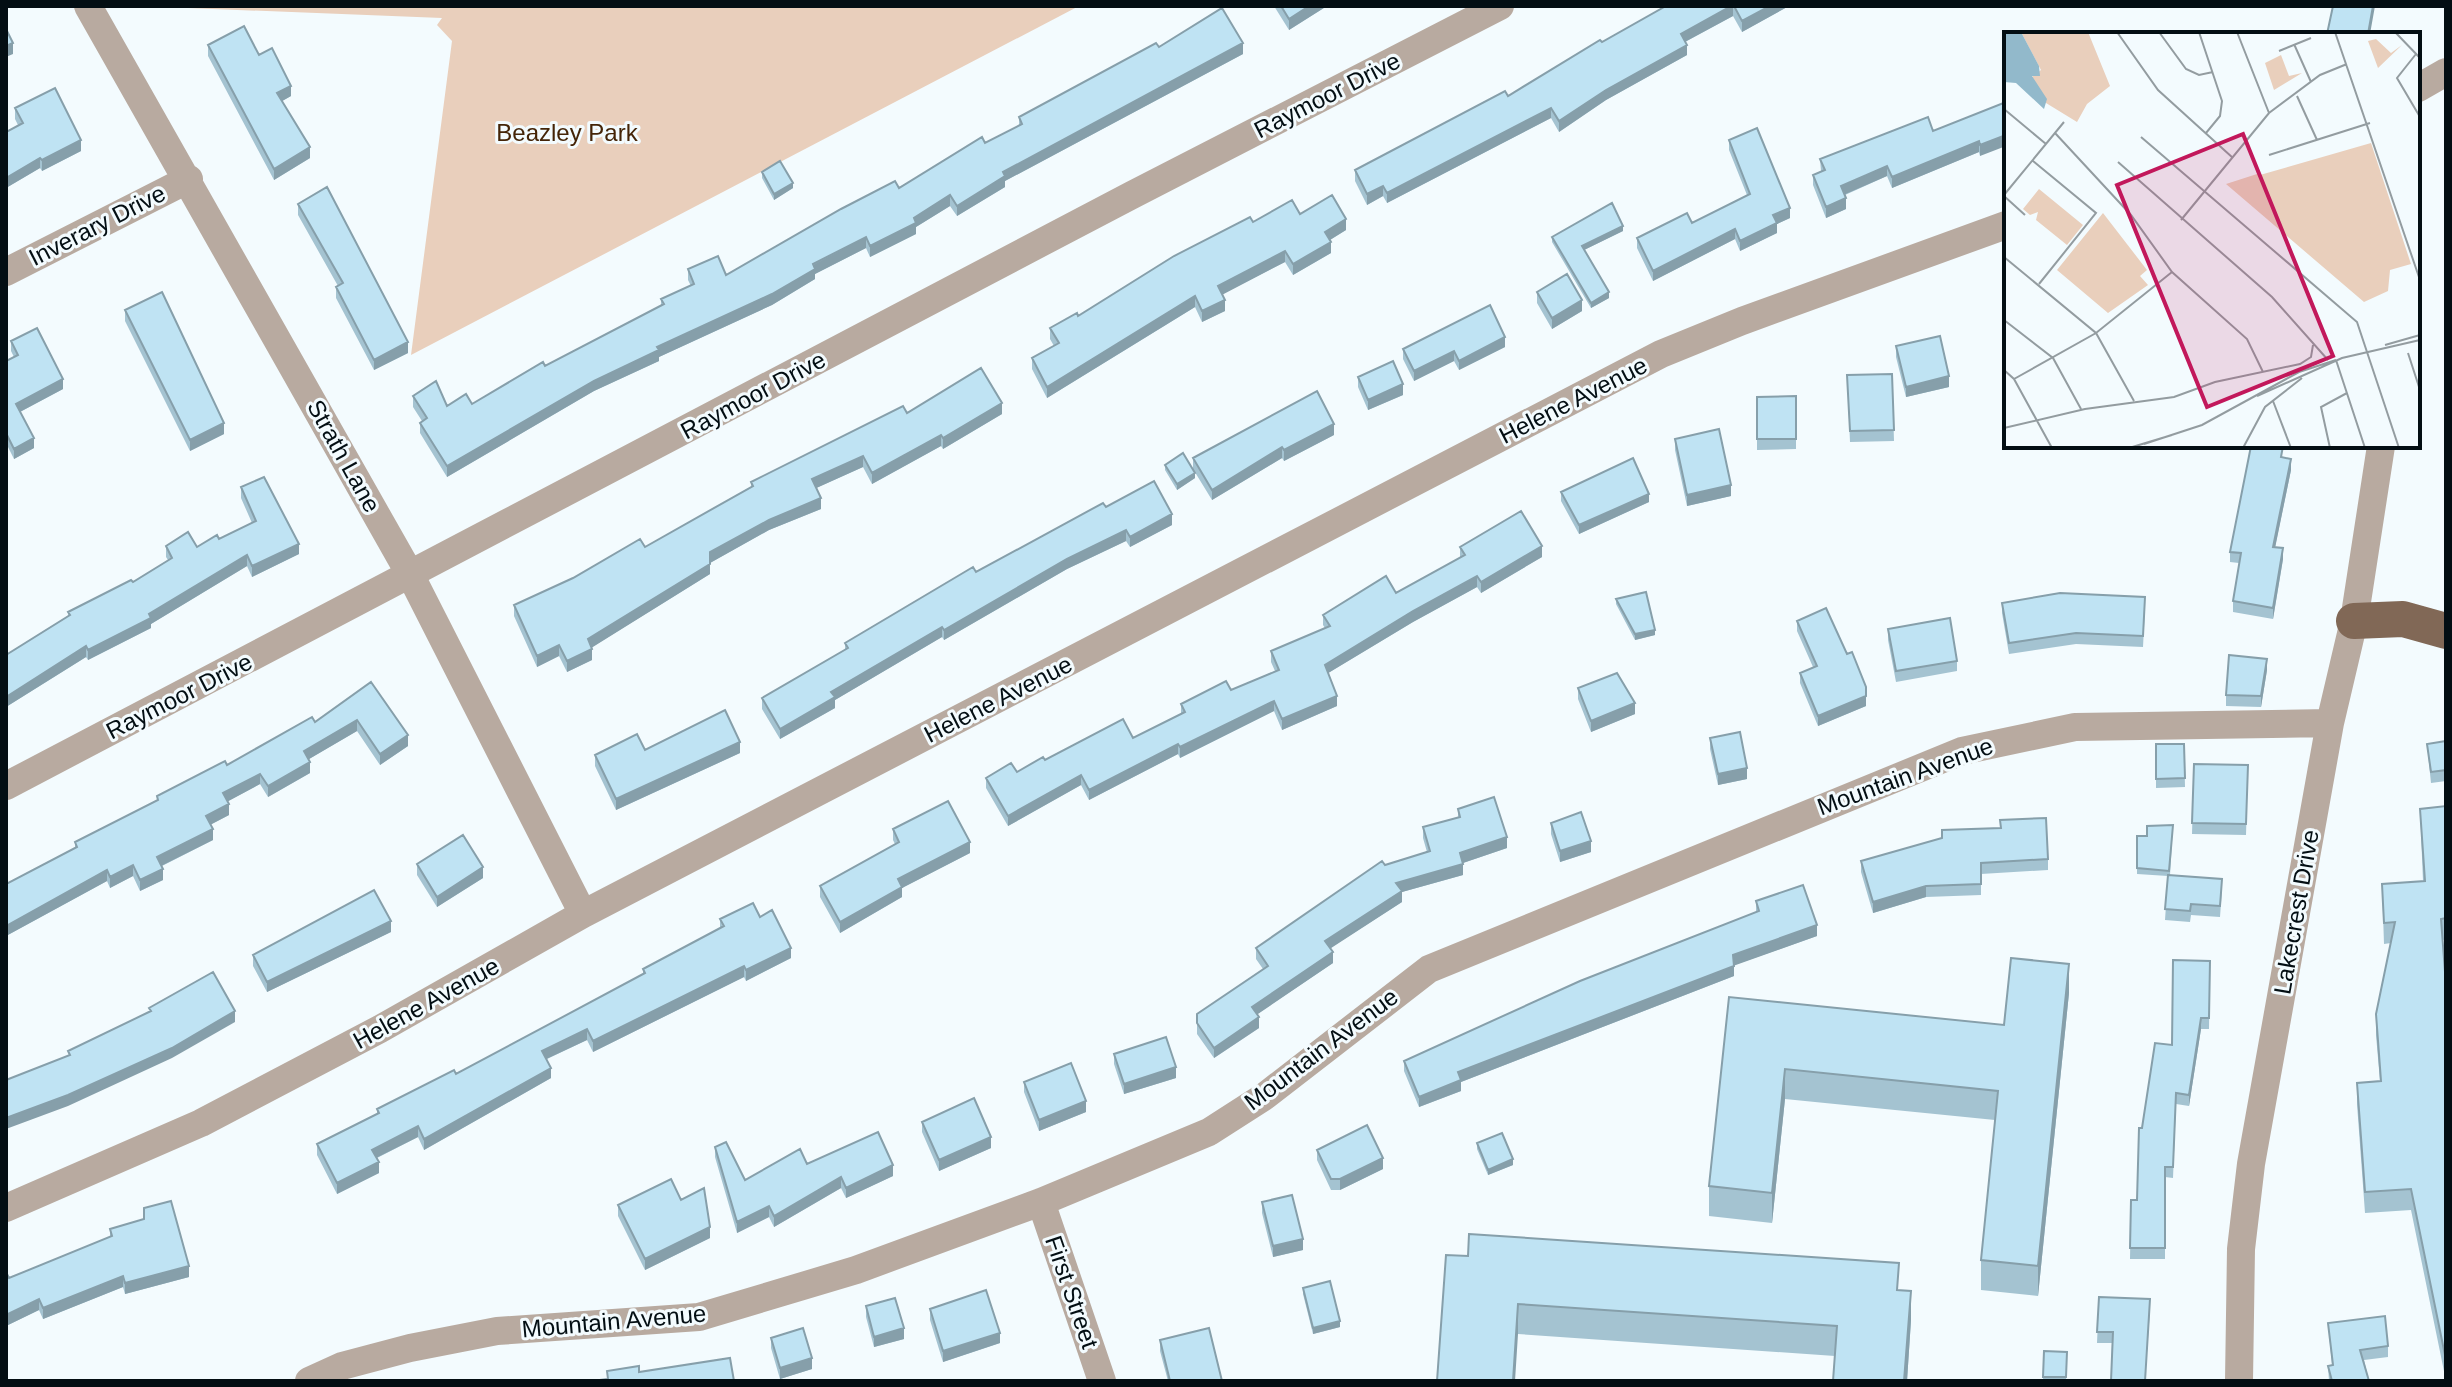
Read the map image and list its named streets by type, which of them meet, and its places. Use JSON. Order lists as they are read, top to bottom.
{
  "streets": {
    "street": [
      "Raymoor Drive",
      "Inverary Drive",
      "Helene Avenue",
      "Strath Lane",
      "Mountain Avenue",
      "Lakecrest Drive",
      "First Street"
    ]
  },
  "crossings": [
    ["Raymoor Drive", "Strath Lane"],
    ["Inverary Drive", "Strath Lane"],
    ["Helene Avenue", "Strath Lane"],
    ["Mountain Avenue", "Lakecrest Drive"],
    ["Mountain Avenue", "First Street"]
  ],
  "parks": ["Beazley Park"]
}
